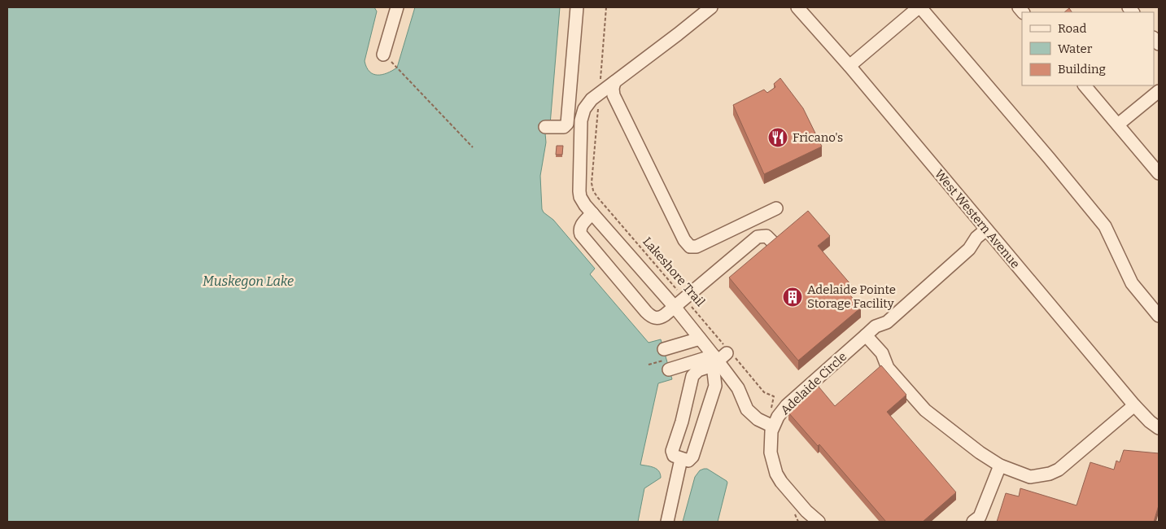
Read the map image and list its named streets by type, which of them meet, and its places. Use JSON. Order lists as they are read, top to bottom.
{
  "streets": {
    "street": ["West Western Avenue", "Adelaide Circle"],
    "path": ["Lakeshore Trail"]
  },
  "crossings": [
    ["West Western Avenue", "Adelaide Circle"],
    ["Lakeshore Trail", "Adelaide Circle"]
  ],
  "water": ["Muskegon Lake"],
  "places": {
    "restaurant": ["Fricano's"],
    "building": ["Adelaide Pointe Storage Facility"]
  },
  "legend": ["Road", "Water", "Building"]
}
